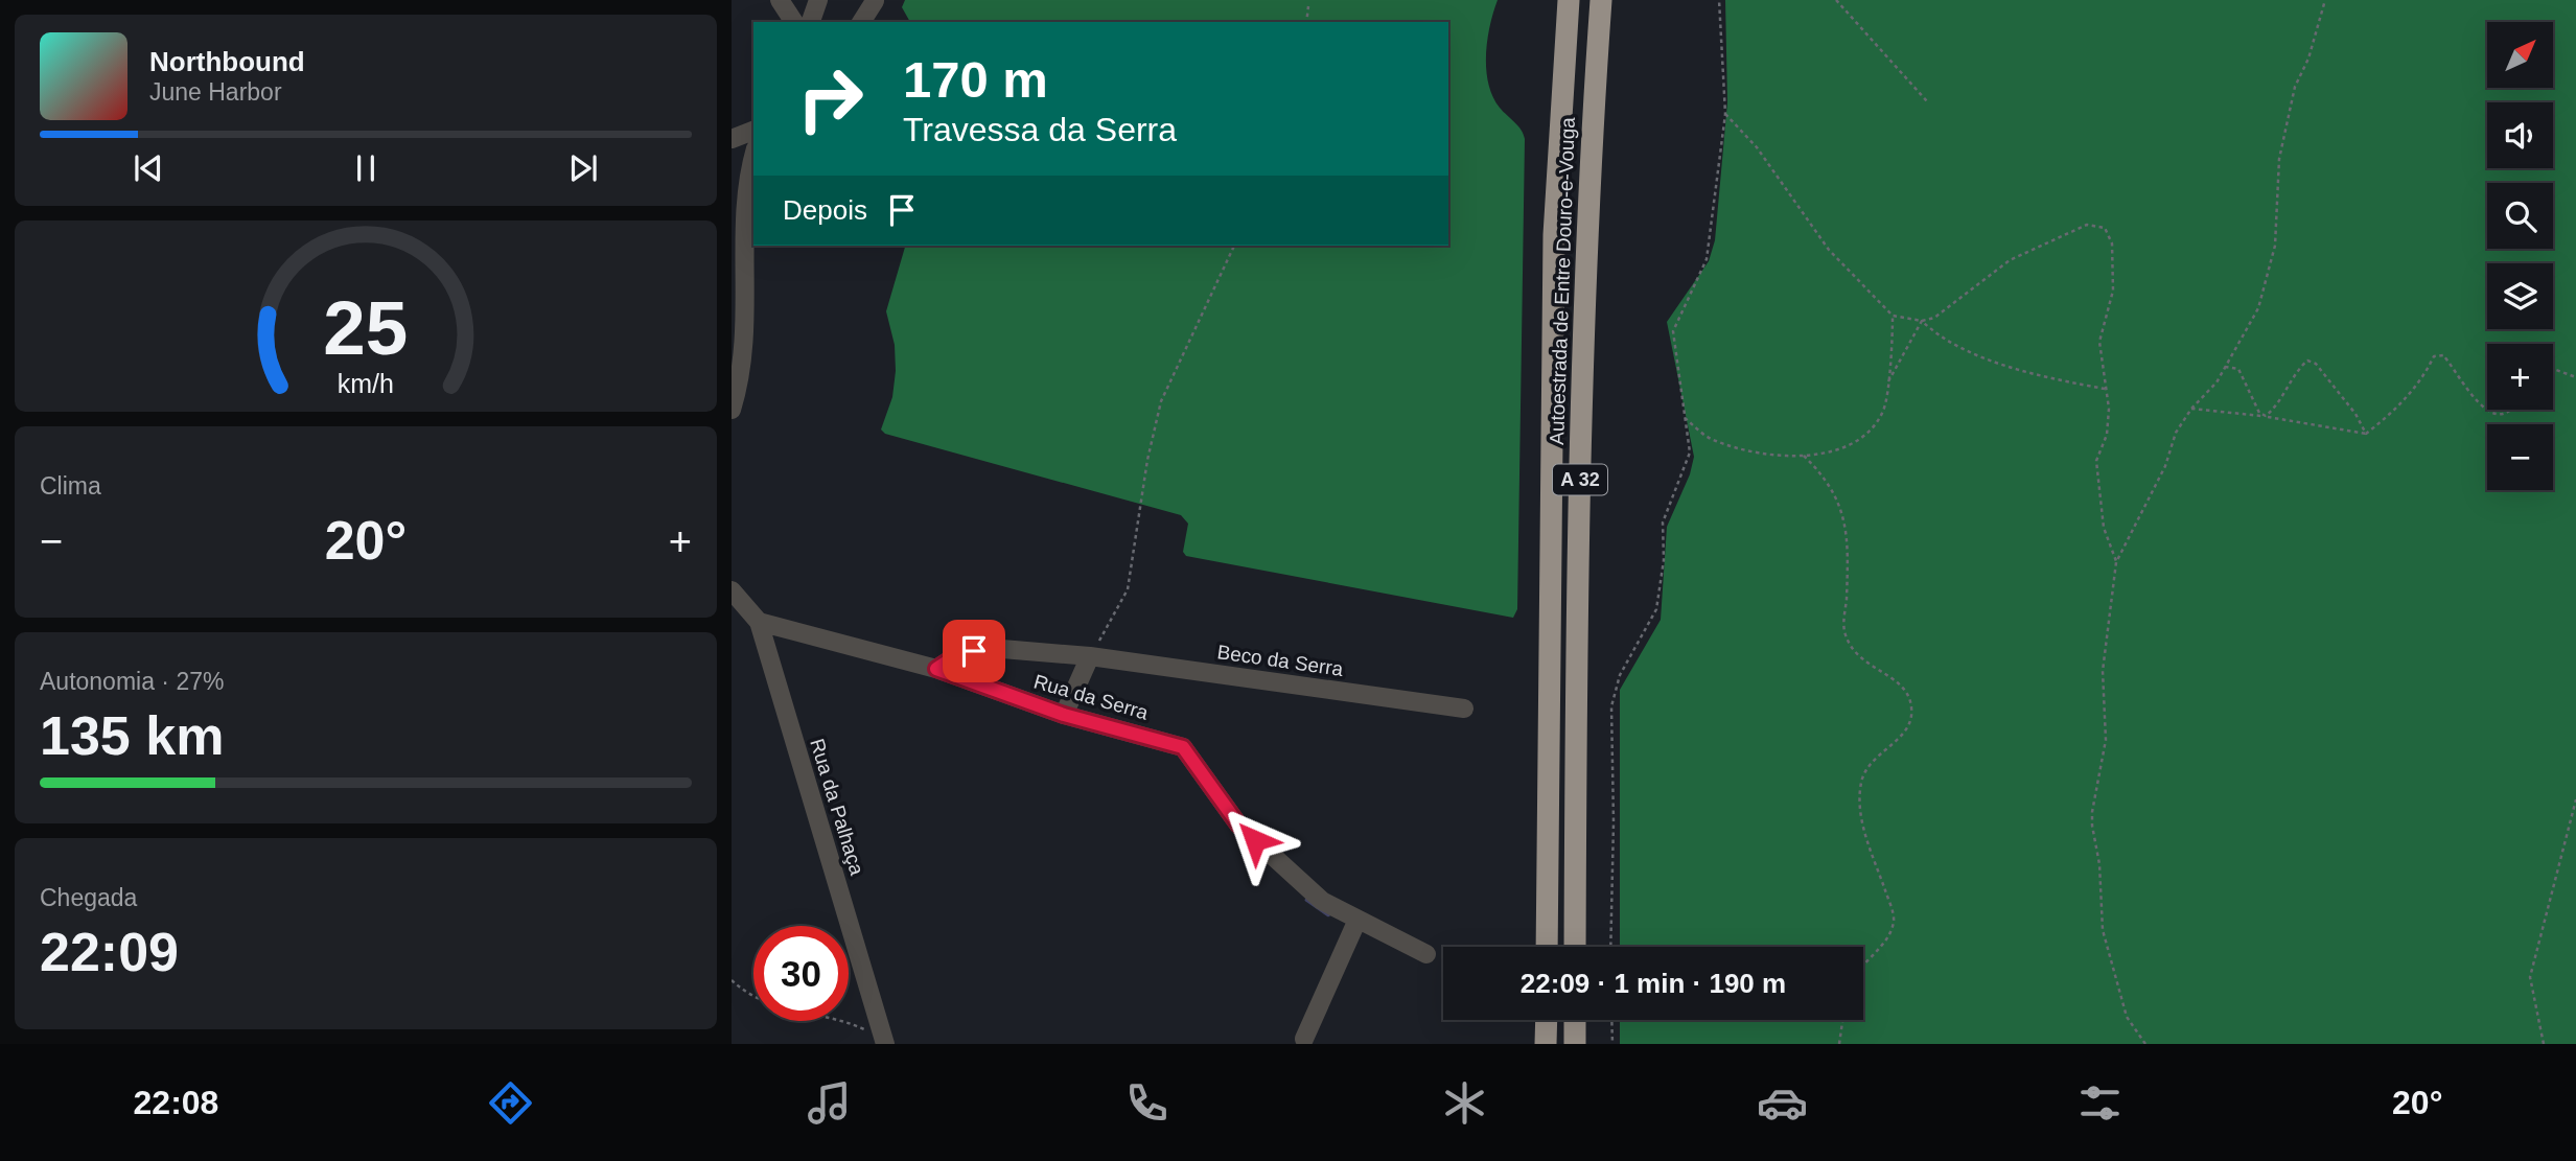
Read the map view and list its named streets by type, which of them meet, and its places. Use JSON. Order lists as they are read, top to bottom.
{
  "streets": {
    "highway": ["Autoestrada de Entre Douro-e-Vouga", "A 32"],
    "street": ["Beco da Serra", "Rua da Serra", "Rua da Palhaça"]
  },
  "crossings": [
    ["Beco da Serra", "Rua da Serra"],
    ["Rua da Serra", "Rua da Palhaça"]
  ],
  "north": "top right",
  "page": {
    "map_buttons": ["+", "−"],
    "turn": ["170 m", "Travessa da Serra"],
    "song": ["Northbound", "June Harbor"],
    "then": "Depois",
    "tile": [
      "Clima",
      ["Autonomia · 27%", "135 km"],
      ["Chegada", "22:09"]
    ],
    "heat": ["−", "20°", "+"],
    "limit": "30",
    "trip": "22:09 · 1 min · 190 m",
    "tabs": ["22:08", "20°"],
    "gauge": ["25", "km/h"]
  }
}
